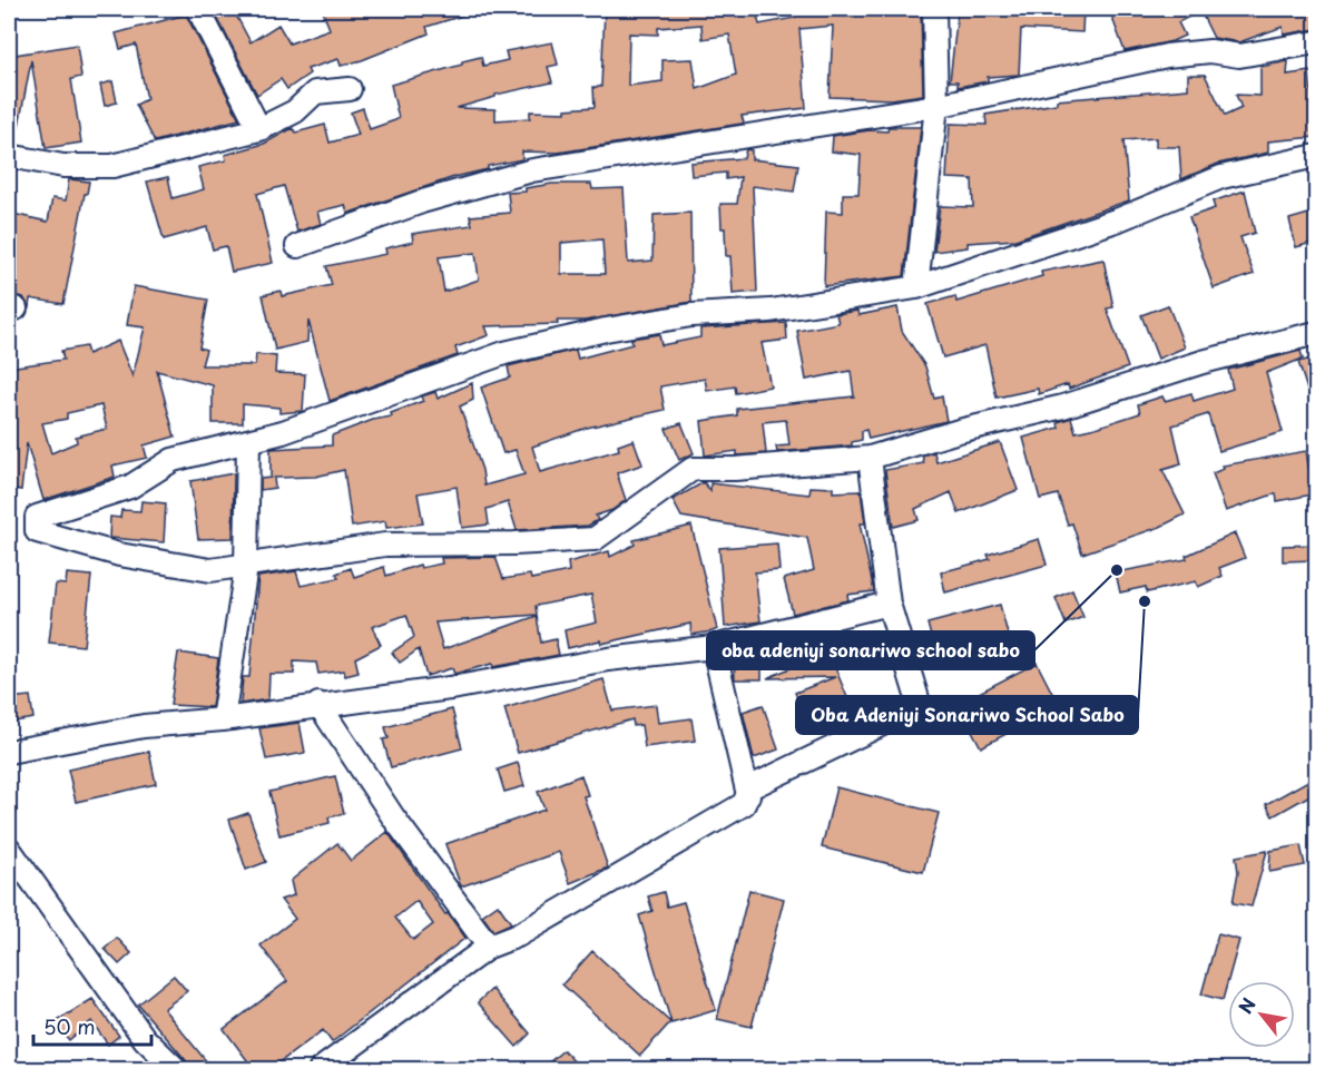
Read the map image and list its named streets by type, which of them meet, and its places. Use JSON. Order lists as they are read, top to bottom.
{
  "places": ["oba adeniyi sonariwo school sabo", "Oba Adeniyi Sonariwo School Sabo"],
  "scale_bar": "50 m",
  "north": "top left"
}
